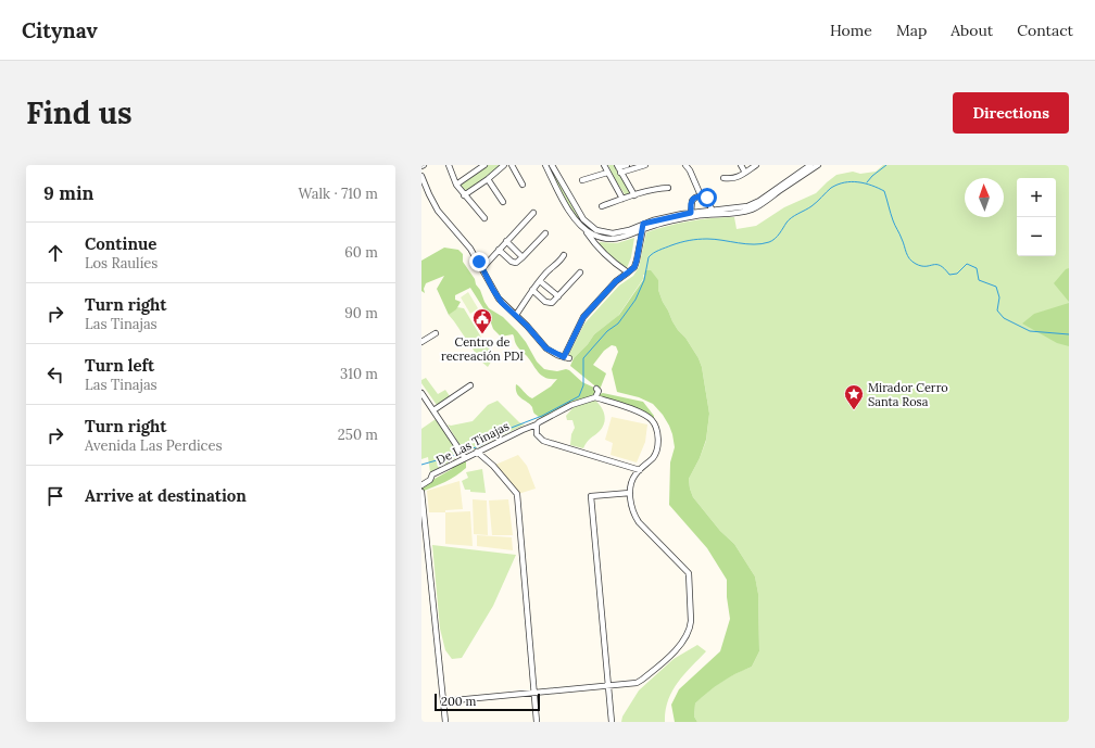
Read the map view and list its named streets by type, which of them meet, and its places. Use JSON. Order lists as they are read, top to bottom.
{
  "streets": {
    "street": ["De Las Tinajas"]
  },
  "places": {
    "public building": ["Centro de recreación PDI"],
    "place": ["Mirador Cerro Santa Rosa"]
  },
  "scale_bar": "200 m",
  "north": "top",
  "page": {
    "header": "Citynav",
    "nav": [
      "Home",
      "Map",
      "About",
      "Contact"
    ],
    "buttons": "Directions",
    "title": "Find us",
    "heading": ["9 min", "Walk · 710 m"],
    "map_buttons": ["+", "−"],
    "list": [
      ["Continue", "Los Raulíes", "60 m"],
      ["Turn right", "Las Tinajas", "90 m"],
      ["Turn left", "Las Tinajas", "310 m"],
      ["Turn right", "Avenida Las Perdices", "250 m"],
      "Arrive at destination"
    ],
    "scale": "200 m"
  }
}
